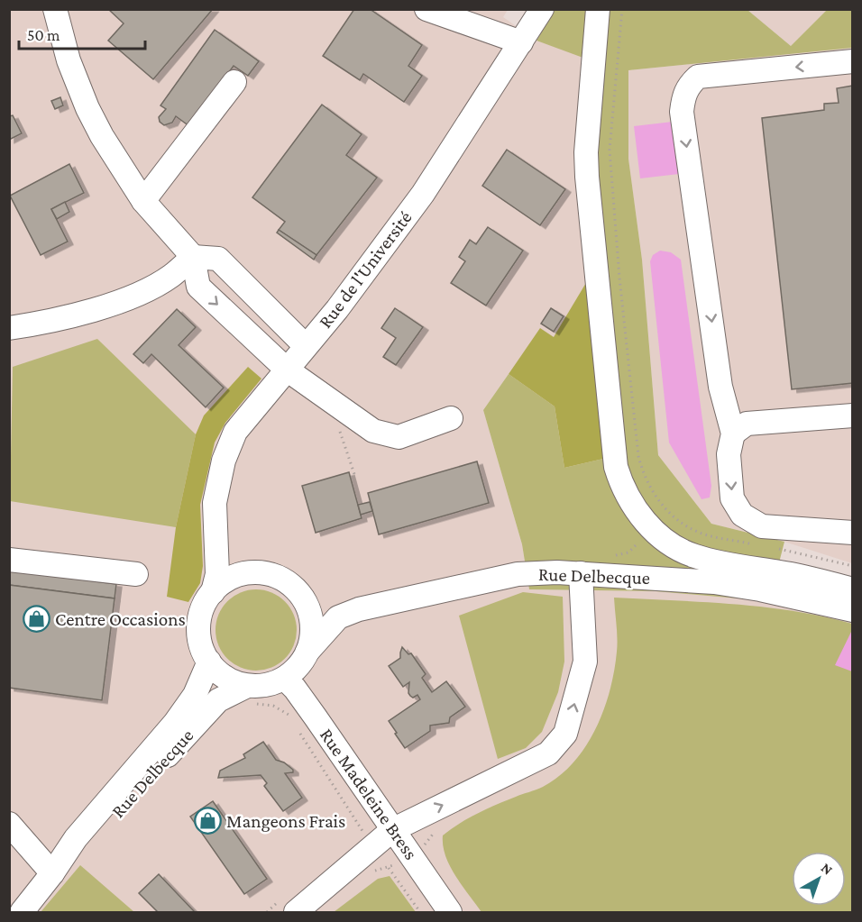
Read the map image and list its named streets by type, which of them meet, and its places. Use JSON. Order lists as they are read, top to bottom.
{
  "streets": {
    "street": ["Rue de l'Université", "Rue Delbecque", "Rue Madeleine Bress"]
  },
  "crossings": [
    ["Rue de l'Université", "Rue Delbecque"],
    ["Rue de l'Université", "Rue Madeleine Bress"],
    ["Rue Delbecque", "Rue Madeleine Bress"]
  ],
  "places": {
    "shop": ["Centre Occasions", "Mangeons Frais"]
  },
  "scale_bar": "50 m",
  "north": "top right"
}
